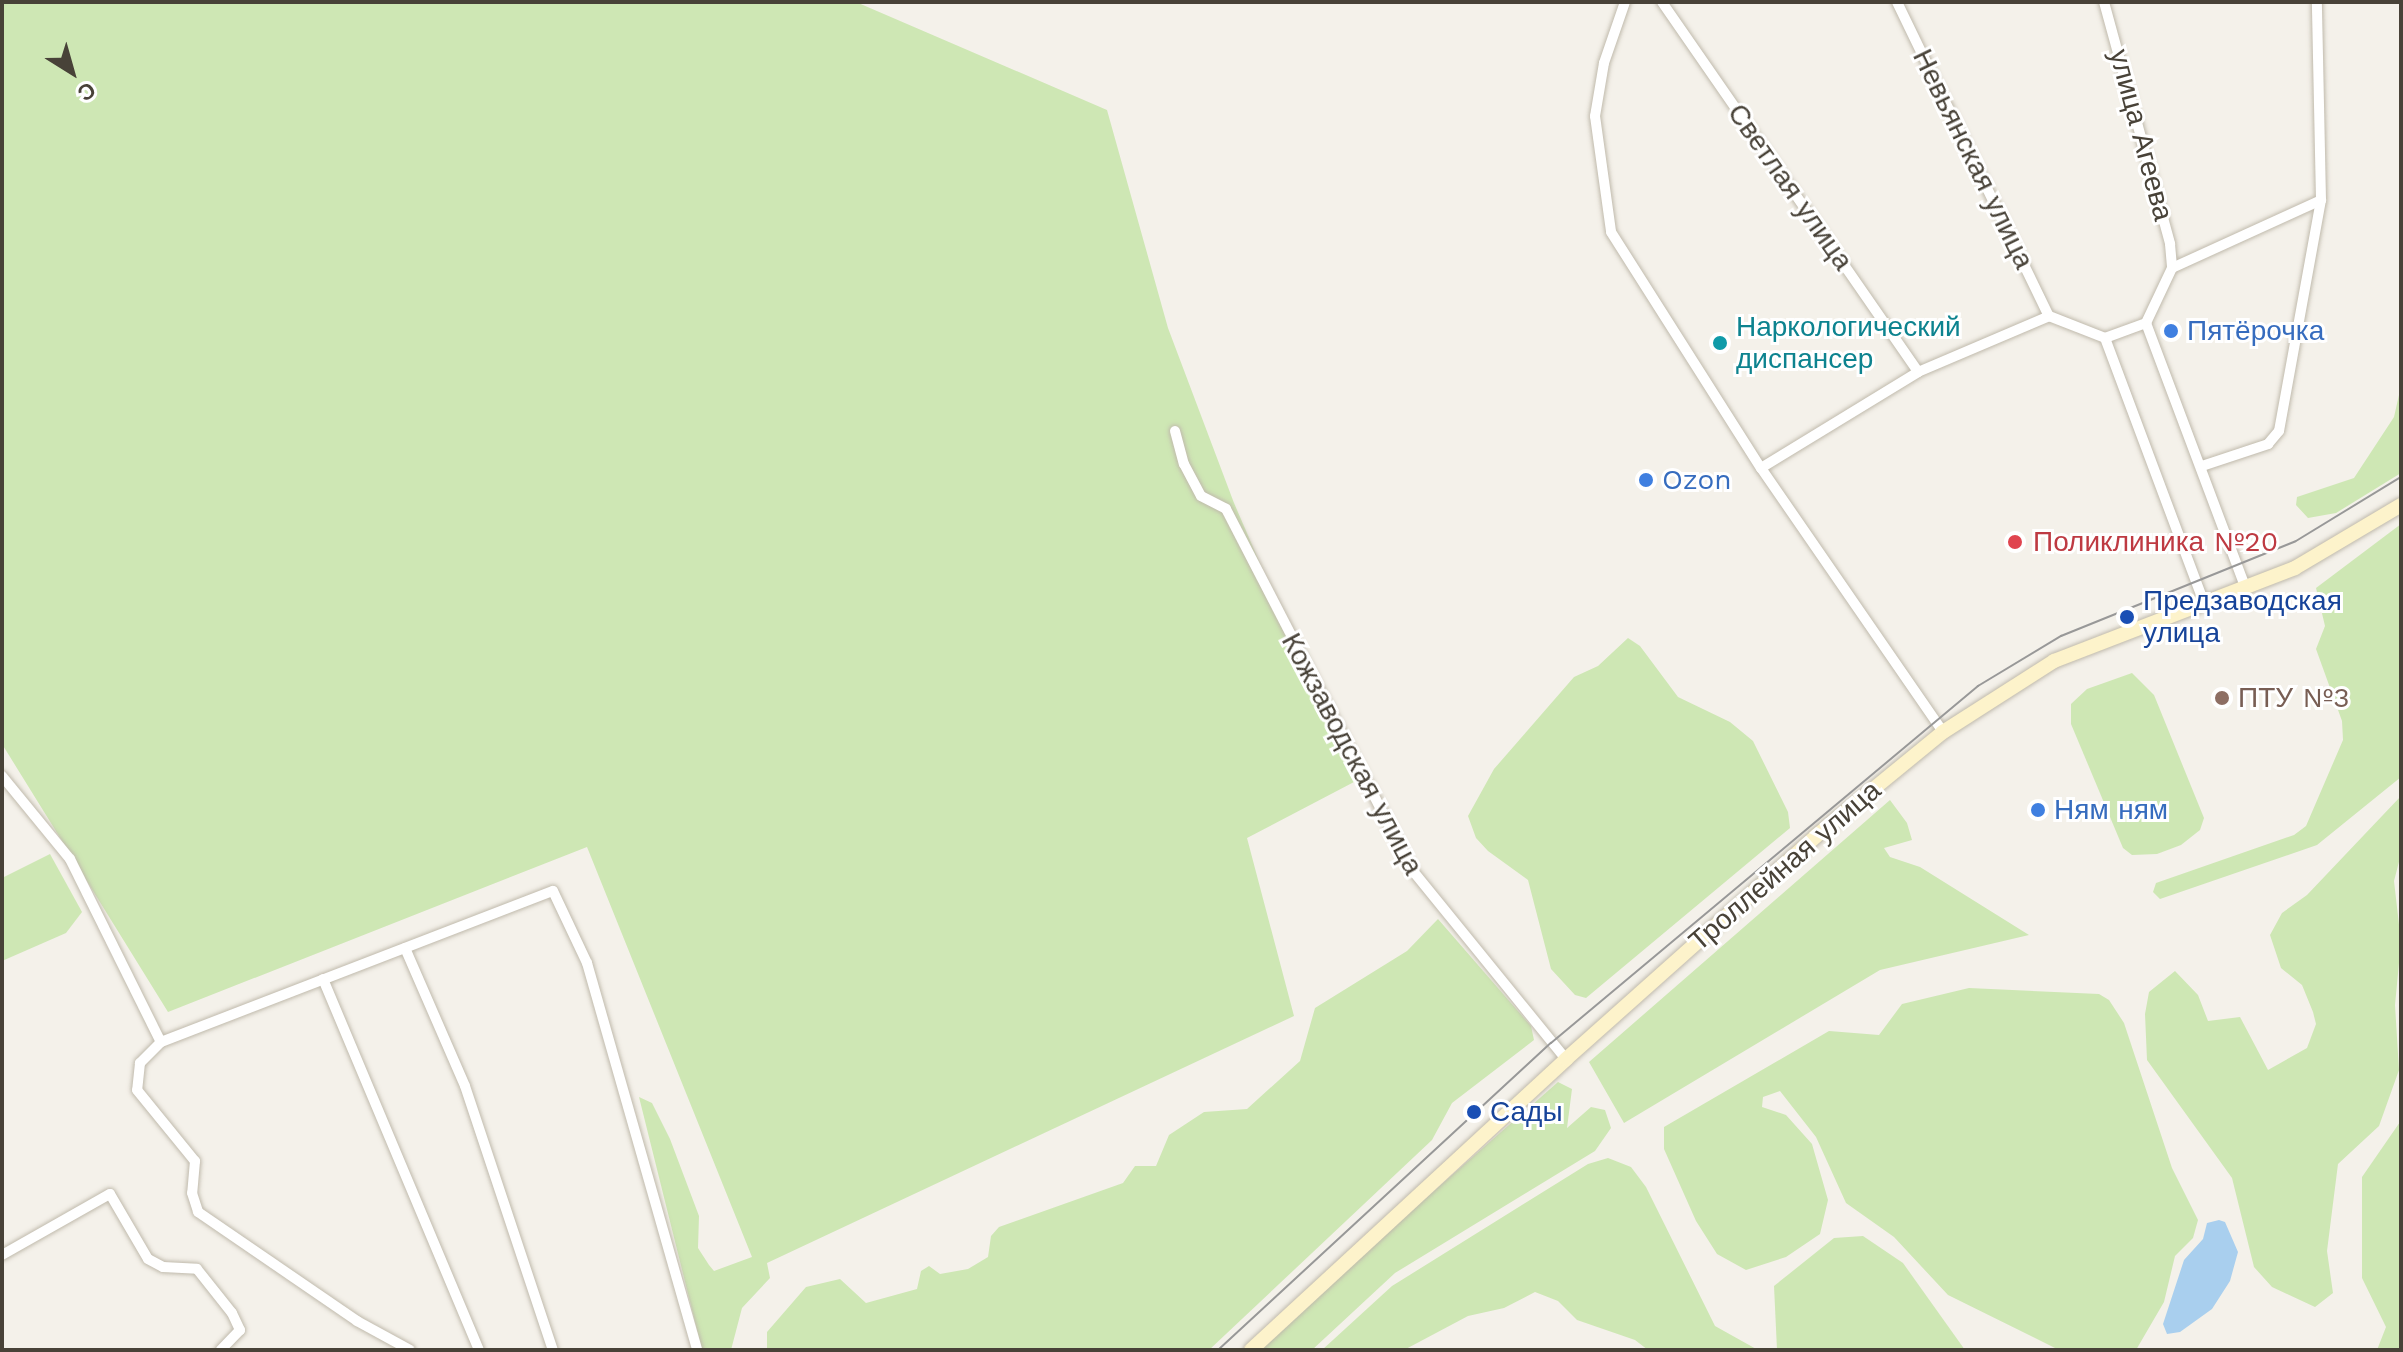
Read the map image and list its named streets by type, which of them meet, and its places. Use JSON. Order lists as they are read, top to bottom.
{
  "streets": {
    "street": [
      "улица Агеева",
      "Невьянская улица",
      "Светлая улица",
      "Кожзаводская улица",
      "Троллейная улица"
    ]
  },
  "crossings": [
    ["Кожзаводская улица", "Троллейная улица"]
  ],
  "places": [
    "Пятёрочка",
    "Наркологический диспансер",
    "Ozon",
    "Поликлиника №20",
    "Предзаводская улица",
    "ПТУ №3",
    "Ням ням",
    "Сады"
  ],
  "north": "bottom right"
}
